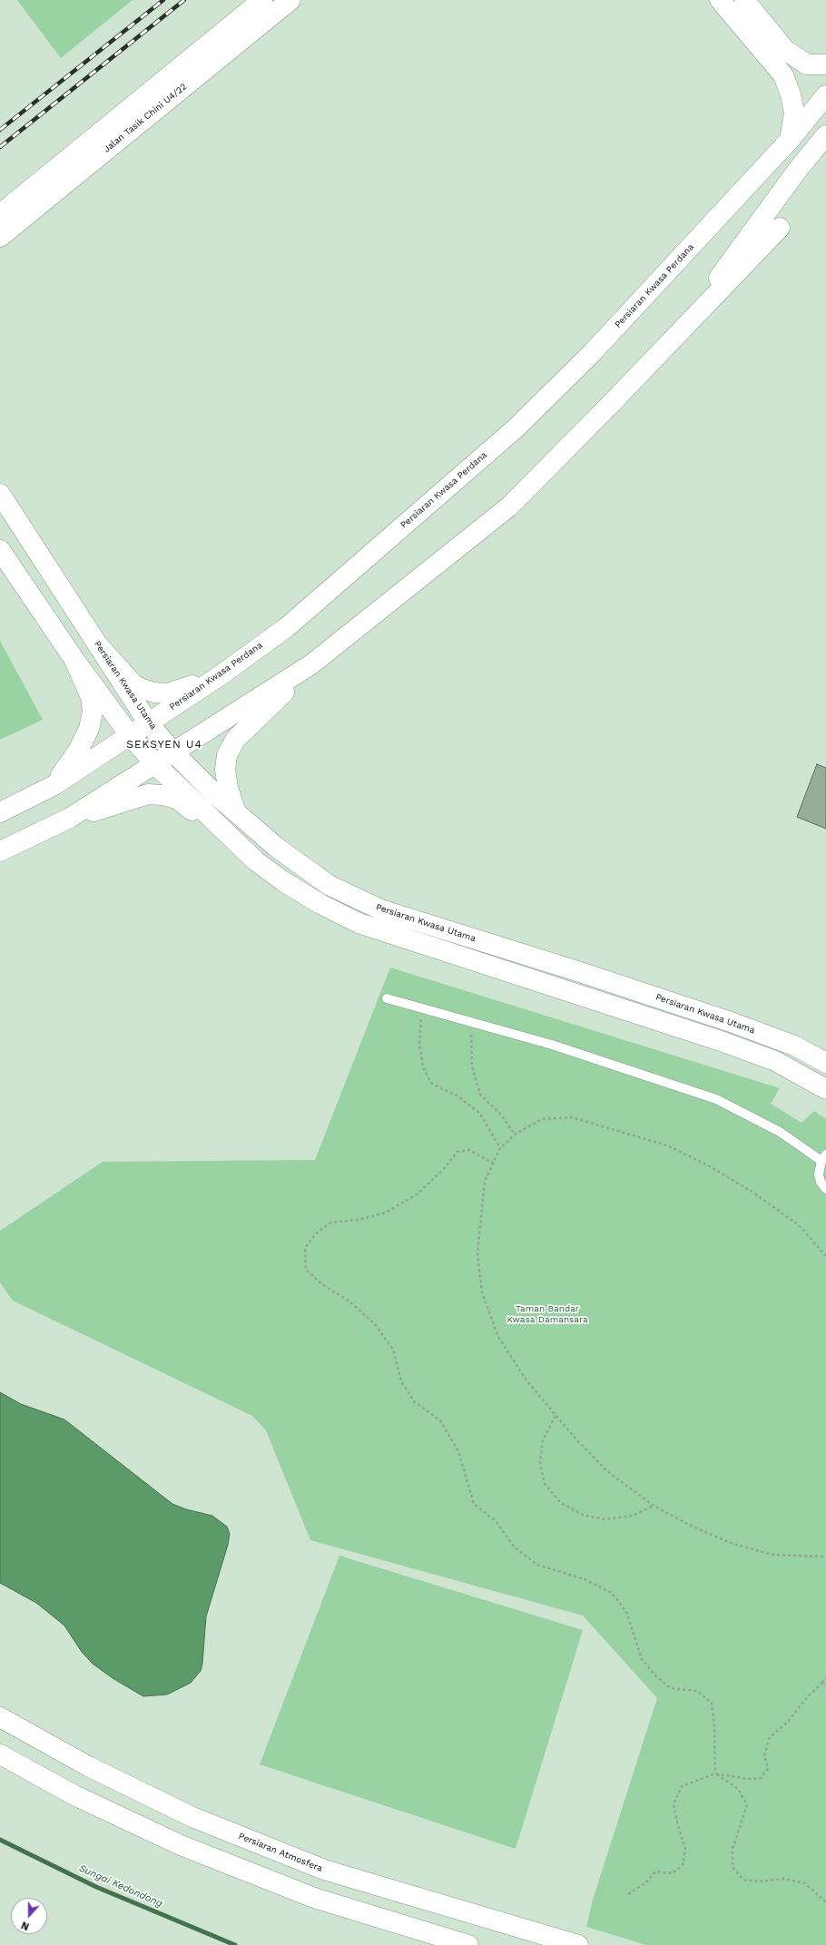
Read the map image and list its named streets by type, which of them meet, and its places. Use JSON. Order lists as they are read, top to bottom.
{
  "streets": {
    "main road": [
      "Jalan Tasik Chini U4/22",
      "Persiaran Kwasa Perdana",
      "Persiaran Kwasa Utama",
      "Persiaran Atmosfera"
    ]
  },
  "crossings": [
    ["Persiaran Kwasa Perdana", "Persiaran Kwasa Utama"]
  ],
  "districts": ["SEKSYEN U4"],
  "water": ["Sungai Kedondong"],
  "parks": ["Taman Bandar Kwasa Damansara"],
  "north": "bottom"
}
